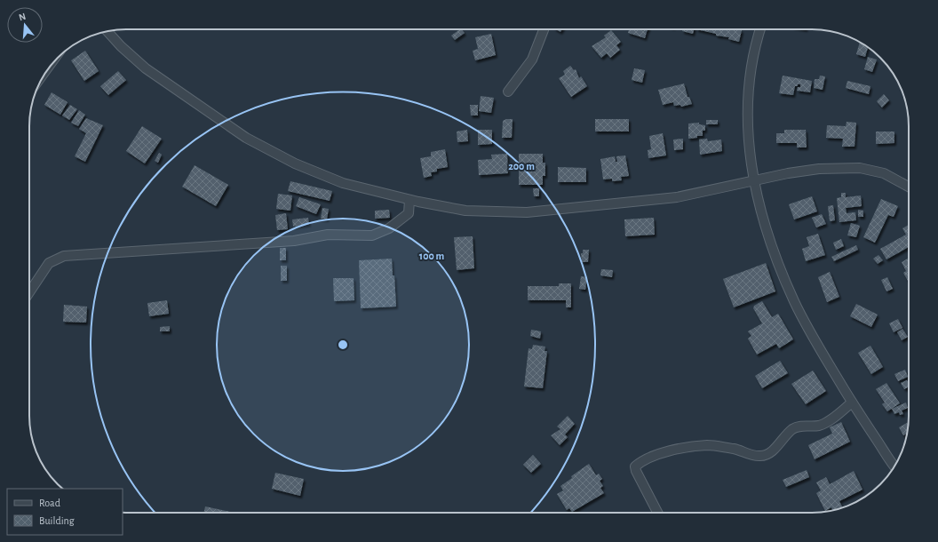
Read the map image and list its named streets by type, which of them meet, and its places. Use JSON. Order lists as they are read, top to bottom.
{
  "legend": ["Road", "Building"],
  "north": "top",
  "rings": ["200 m", "100 m"]
}
